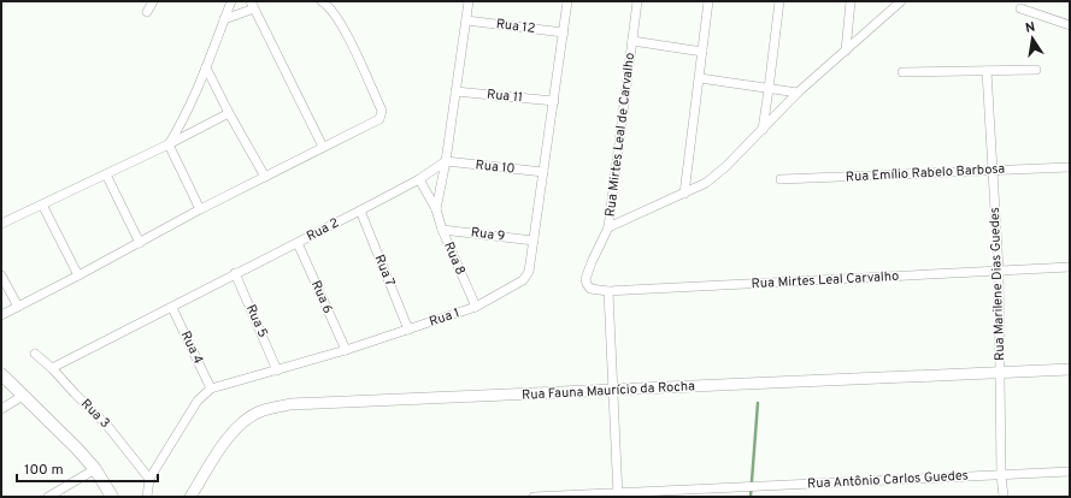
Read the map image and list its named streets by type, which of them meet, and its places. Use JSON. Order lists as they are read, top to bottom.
{
  "streets": {
    "street": [
      "Rua 12",
      "Rua 11",
      "Rua Mirtes Leal de Carvalho",
      "Rua 10",
      "Rua Emílio Rabelo Barbosa",
      "Rua 2",
      "Rua 9",
      "Rua 8",
      "Rua 7",
      "Rua Mirtes Leal Carvalho",
      "Rua Marilene Dias Guedes",
      "Rua 6",
      "Rua 1",
      "Rua 5",
      "Rua 4",
      "Rua Fauna Maurício da Rocha",
      "Rua 3",
      "Rua Antônio Carlos Guedes"
    ]
  },
  "crossings": [
    ["Rua 12", "Rua 1"],
    ["Rua 11", "Rua 1"],
    ["Rua Mirtes Leal de Carvalho", "Rua Mirtes Leal Carvalho"],
    ["Rua 10", "Rua 2"],
    ["Rua 10", "Rua 8"],
    ["Rua 10", "Rua 1"],
    ["Rua Emílio Rabelo Barbosa", "Rua Marilene Dias Guedes"],
    ["Rua 2", "Rua 8"],
    ["Rua 2", "Rua 7"],
    ["Rua 2", "Rua 6"],
    ["Rua 2", "Rua 5"],
    ["Rua 2", "Rua 4"],
    ["Rua 2", "Rua 3"],
    ["Rua 9", "Rua 8"],
    ["Rua 9", "Rua 1"],
    ["Rua 8", "Rua 1"],
    ["Rua 7", "Rua 1"],
    ["Rua Mirtes Leal Carvalho", "Rua Marilene Dias Guedes"],
    ["Rua Marilene Dias Guedes", "Rua Fauna Maurício da Rocha"],
    ["Rua Marilene Dias Guedes", "Rua Antônio Carlos Guedes"],
    ["Rua 6", "Rua 1"],
    ["Rua 1", "Rua 5"],
    ["Rua 1", "Rua 4"],
    ["Rua 1", "Rua 3"]
  ],
  "scale_bar": "100 m",
  "north": "top"
}
